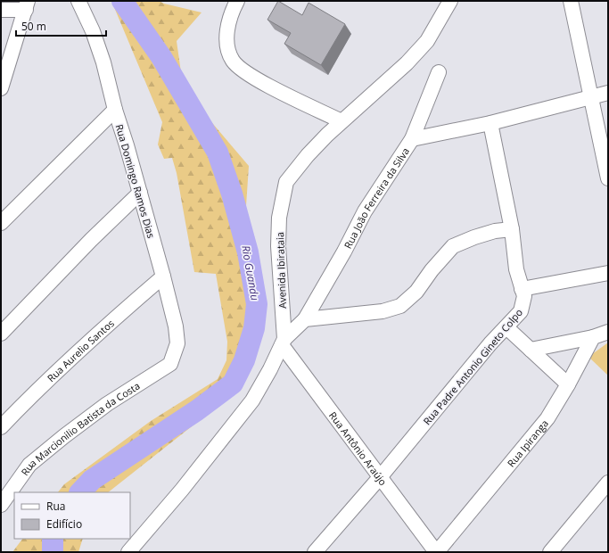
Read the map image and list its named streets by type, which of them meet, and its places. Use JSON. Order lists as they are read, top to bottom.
{
  "streets": {
    "street": [
      "Rua Domingo Ramos Dias",
      "Rua João Ferreira da Silva",
      "Avenida Ibirataia",
      "Rua Aurelio Santos",
      "Rua Padre Antonio Gineto Colpo",
      "Rua Marcionilio Batista da Costa",
      "Rua Ipiranga",
      "Rua Antônio Araújo"
    ]
  },
  "crossings": [
    ["Rua Domingo Ramos Dias", "Rua Aurelio Santos"],
    ["Rua Domingo Ramos Dias", "Rua Marcionilio Batista da Costa"],
    ["Rua João Ferreira da Silva", "Avenida Ibirataia"],
    ["Rua João Ferreira da Silva", "Rua Antônio Araújo"],
    ["Avenida Ibirataia", "Rua Antônio Araújo"],
    ["Rua Padre Antonio Gineto Colpo", "Rua Antônio Araújo"],
    ["Rua Ipiranga", "Rua Antônio Araújo"]
  ],
  "water": ["Rio Guandu"],
  "legend": ["Rua", "Edifício"],
  "scale_bar": "50 m"
}
